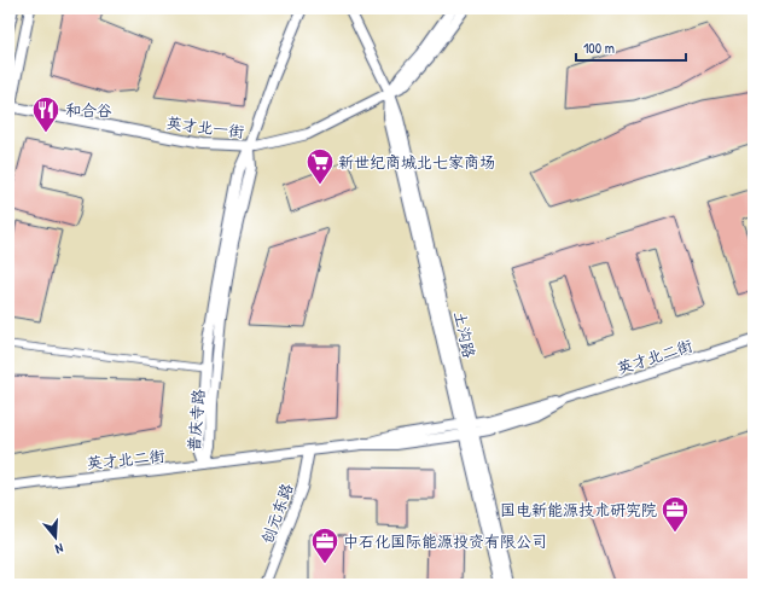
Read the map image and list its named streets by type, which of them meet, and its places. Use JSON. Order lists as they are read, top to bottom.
{
  "streets": {
    "street": [
      "英才北一街",
      "土沟路",
      "英才北二街",
      "普庆寺路",
      "创元东路"
    ]
  },
  "crossings": [
    ["英才北一街", "土沟路"],
    ["英才北一街", "普庆寺路"],
    ["土沟路", "英才北二街"],
    ["英才北二街", "普庆寺路"],
    ["英才北二街", "创元东路"]
  ],
  "places": {
    "restaurant": ["和合谷"],
    "supermarket": ["新世纪商城北七家商场"],
    "office": ["国电新能源技术研究院", "中石化国际能源投资有限公司"]
  },
  "scale_bar": "100 m",
  "north": "bottom"
}
